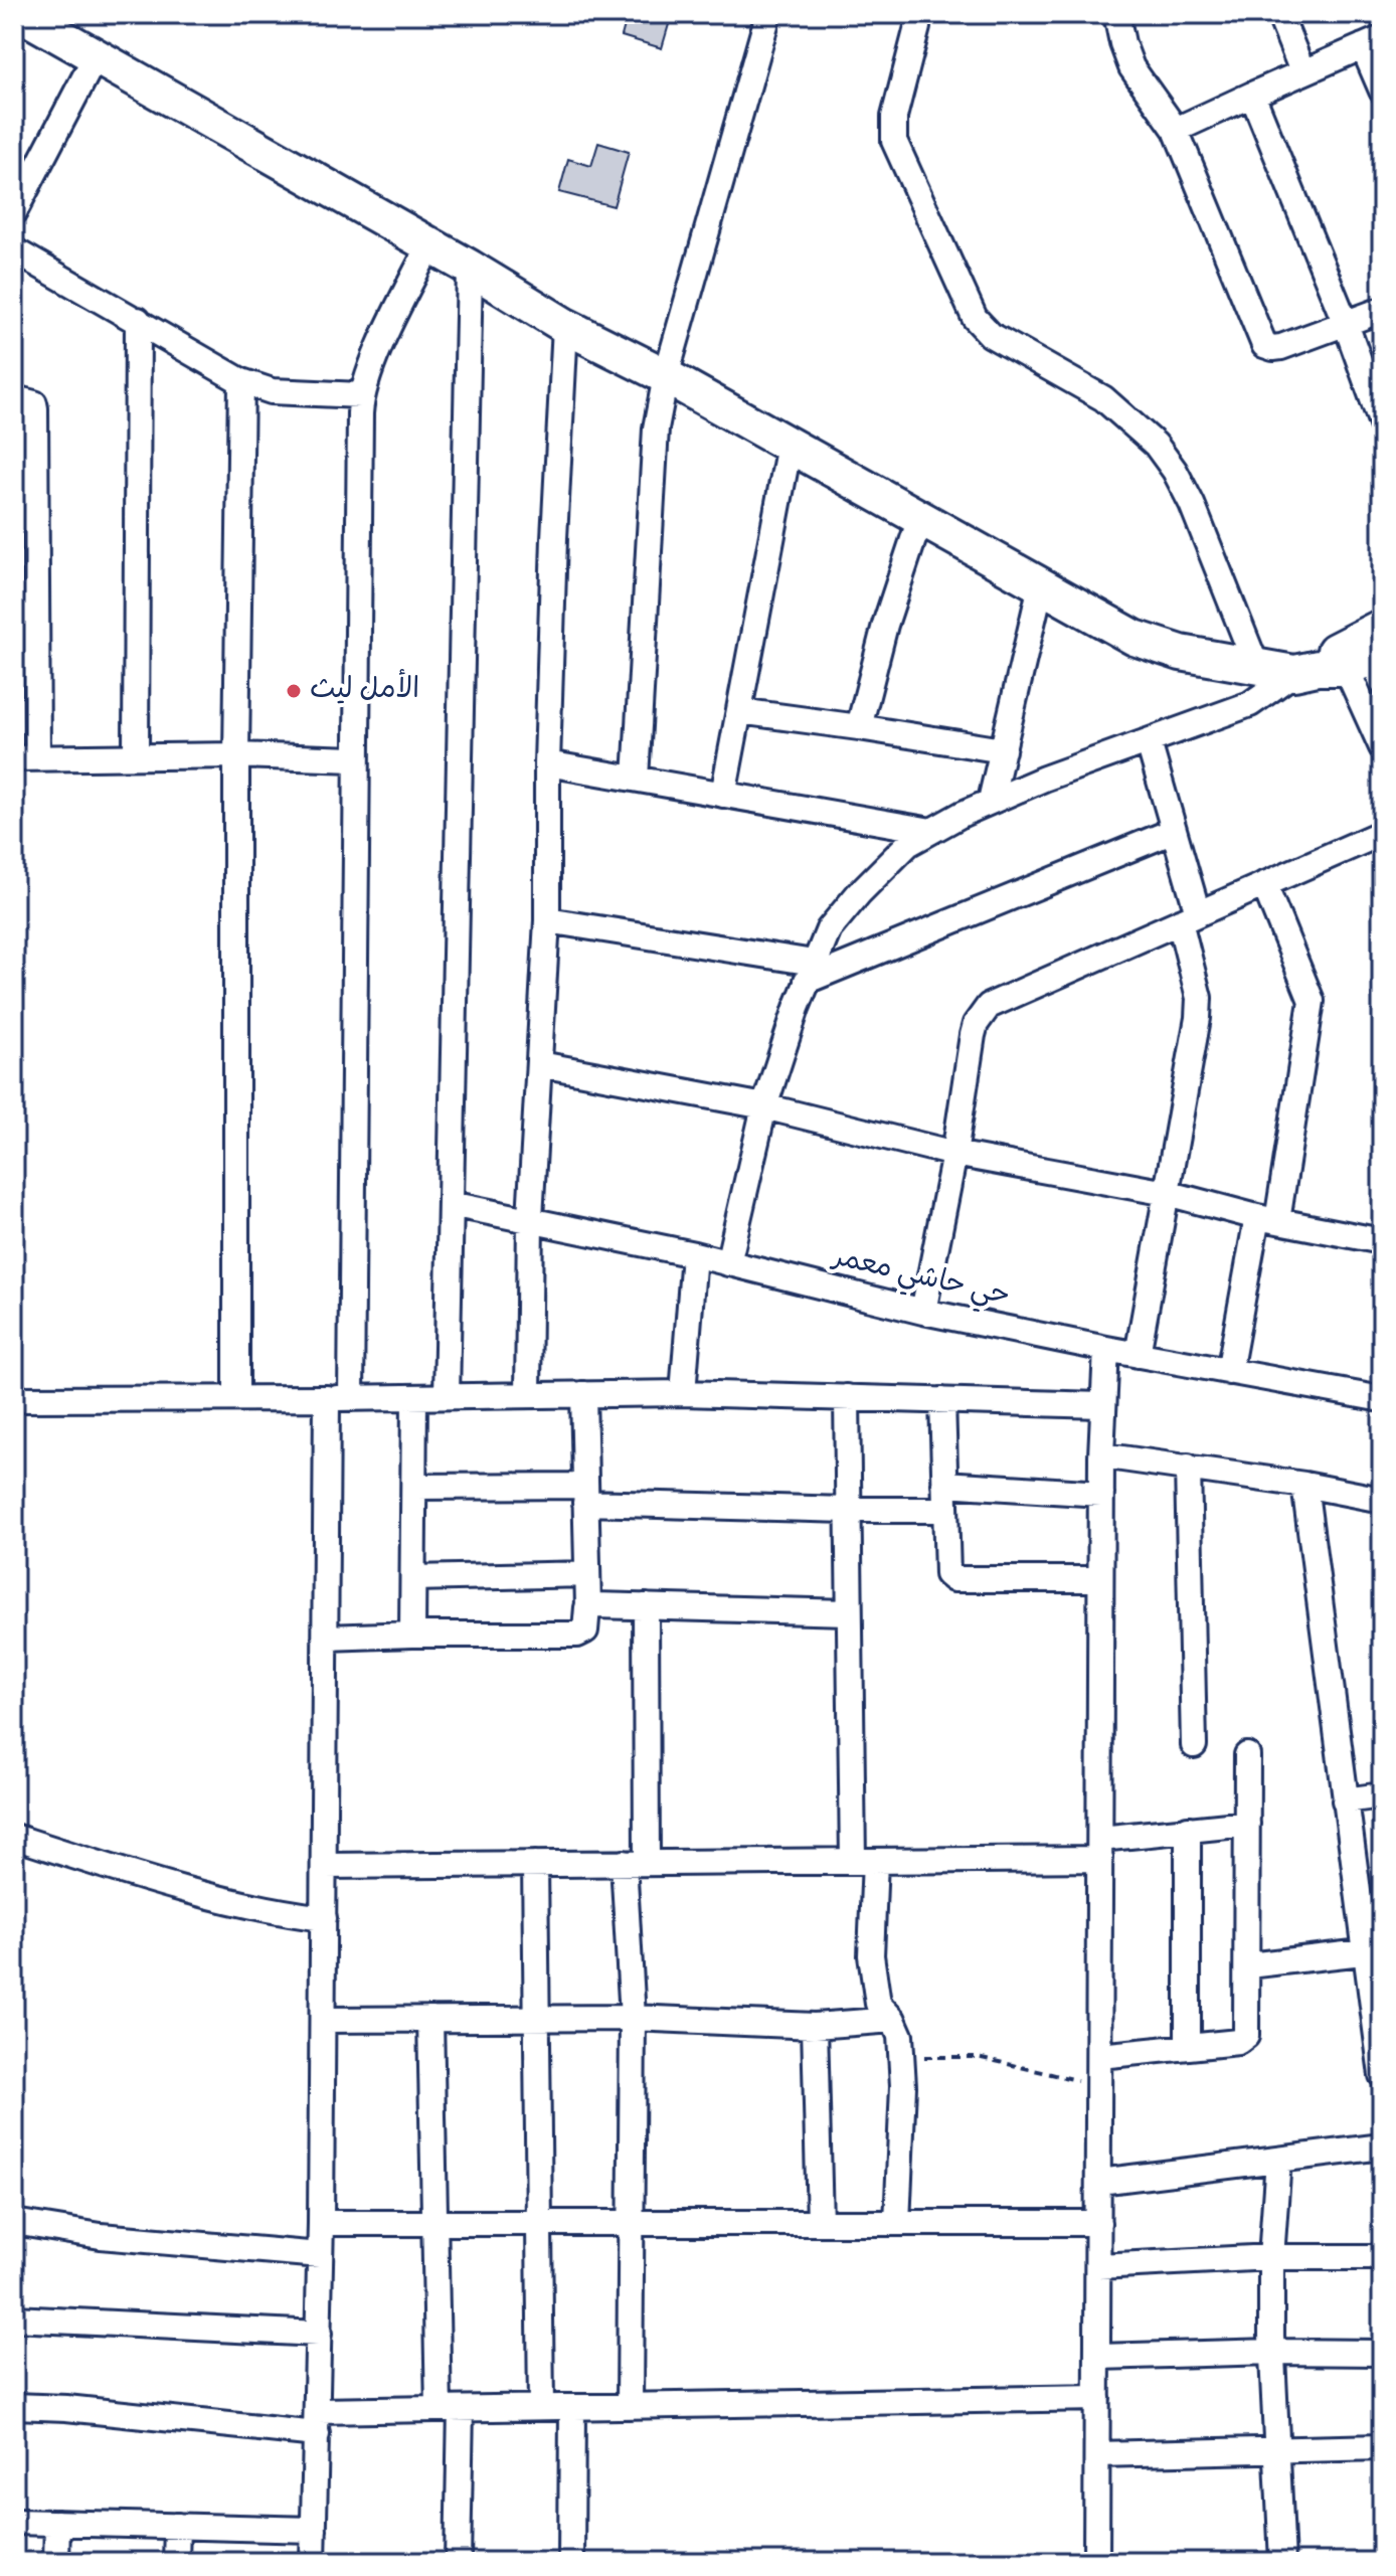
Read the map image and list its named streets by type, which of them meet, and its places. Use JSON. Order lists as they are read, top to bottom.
{
  "streets": {
    "street": ["حي حاشي معمر"]
  },
  "places": ["الأمل ليث"]
}
